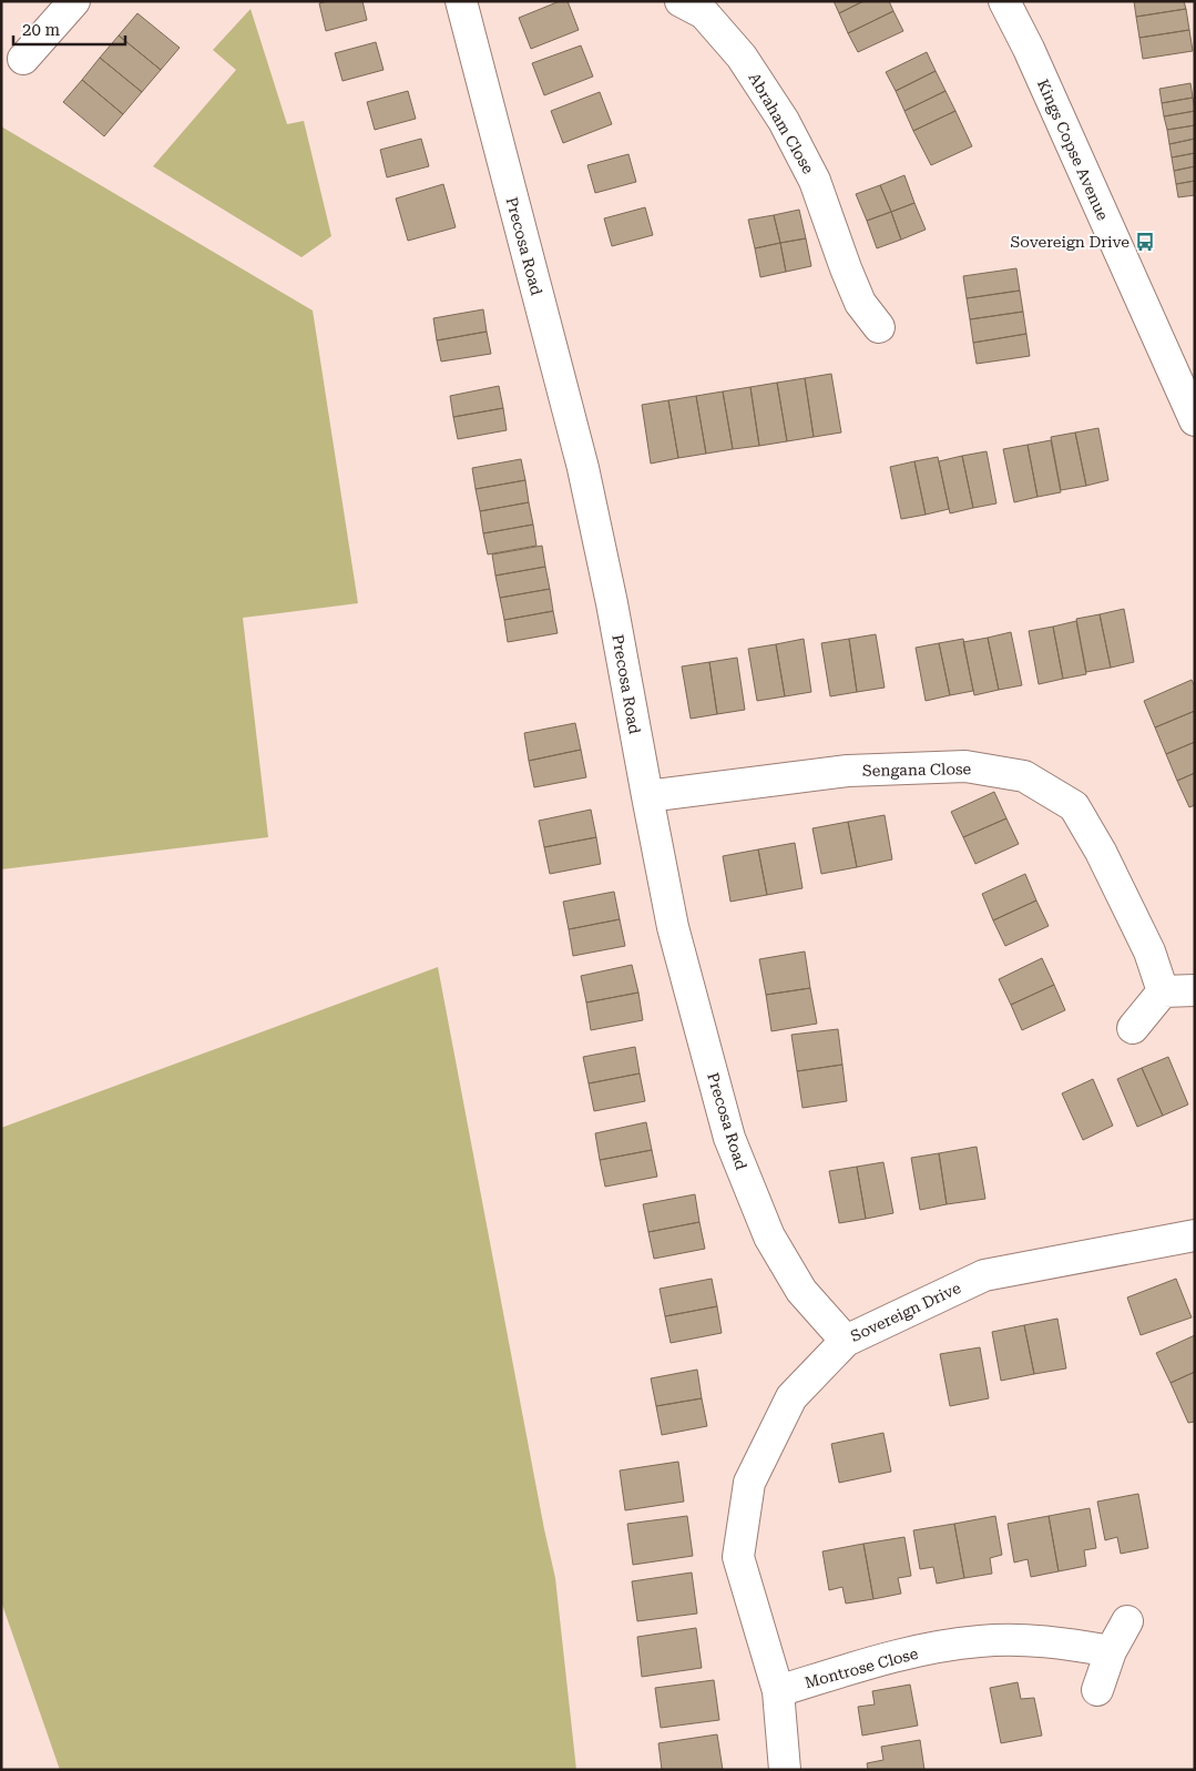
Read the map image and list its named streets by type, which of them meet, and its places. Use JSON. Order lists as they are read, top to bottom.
{
  "streets": {
    "street": [
      "Abraham Close",
      "Kings Copse Avenue",
      "Precosa Road",
      "Sengana Close",
      "Sovereign Drive",
      "Montrose Close"
    ]
  },
  "crossings": [
    ["Precosa Road", "Sengana Close"],
    ["Precosa Road", "Sovereign Drive"],
    ["Sovereign Drive", "Montrose Close"]
  ],
  "places": {
    "bus stop": ["Sovereign Drive"]
  },
  "scale_bar": "20 m"
}
